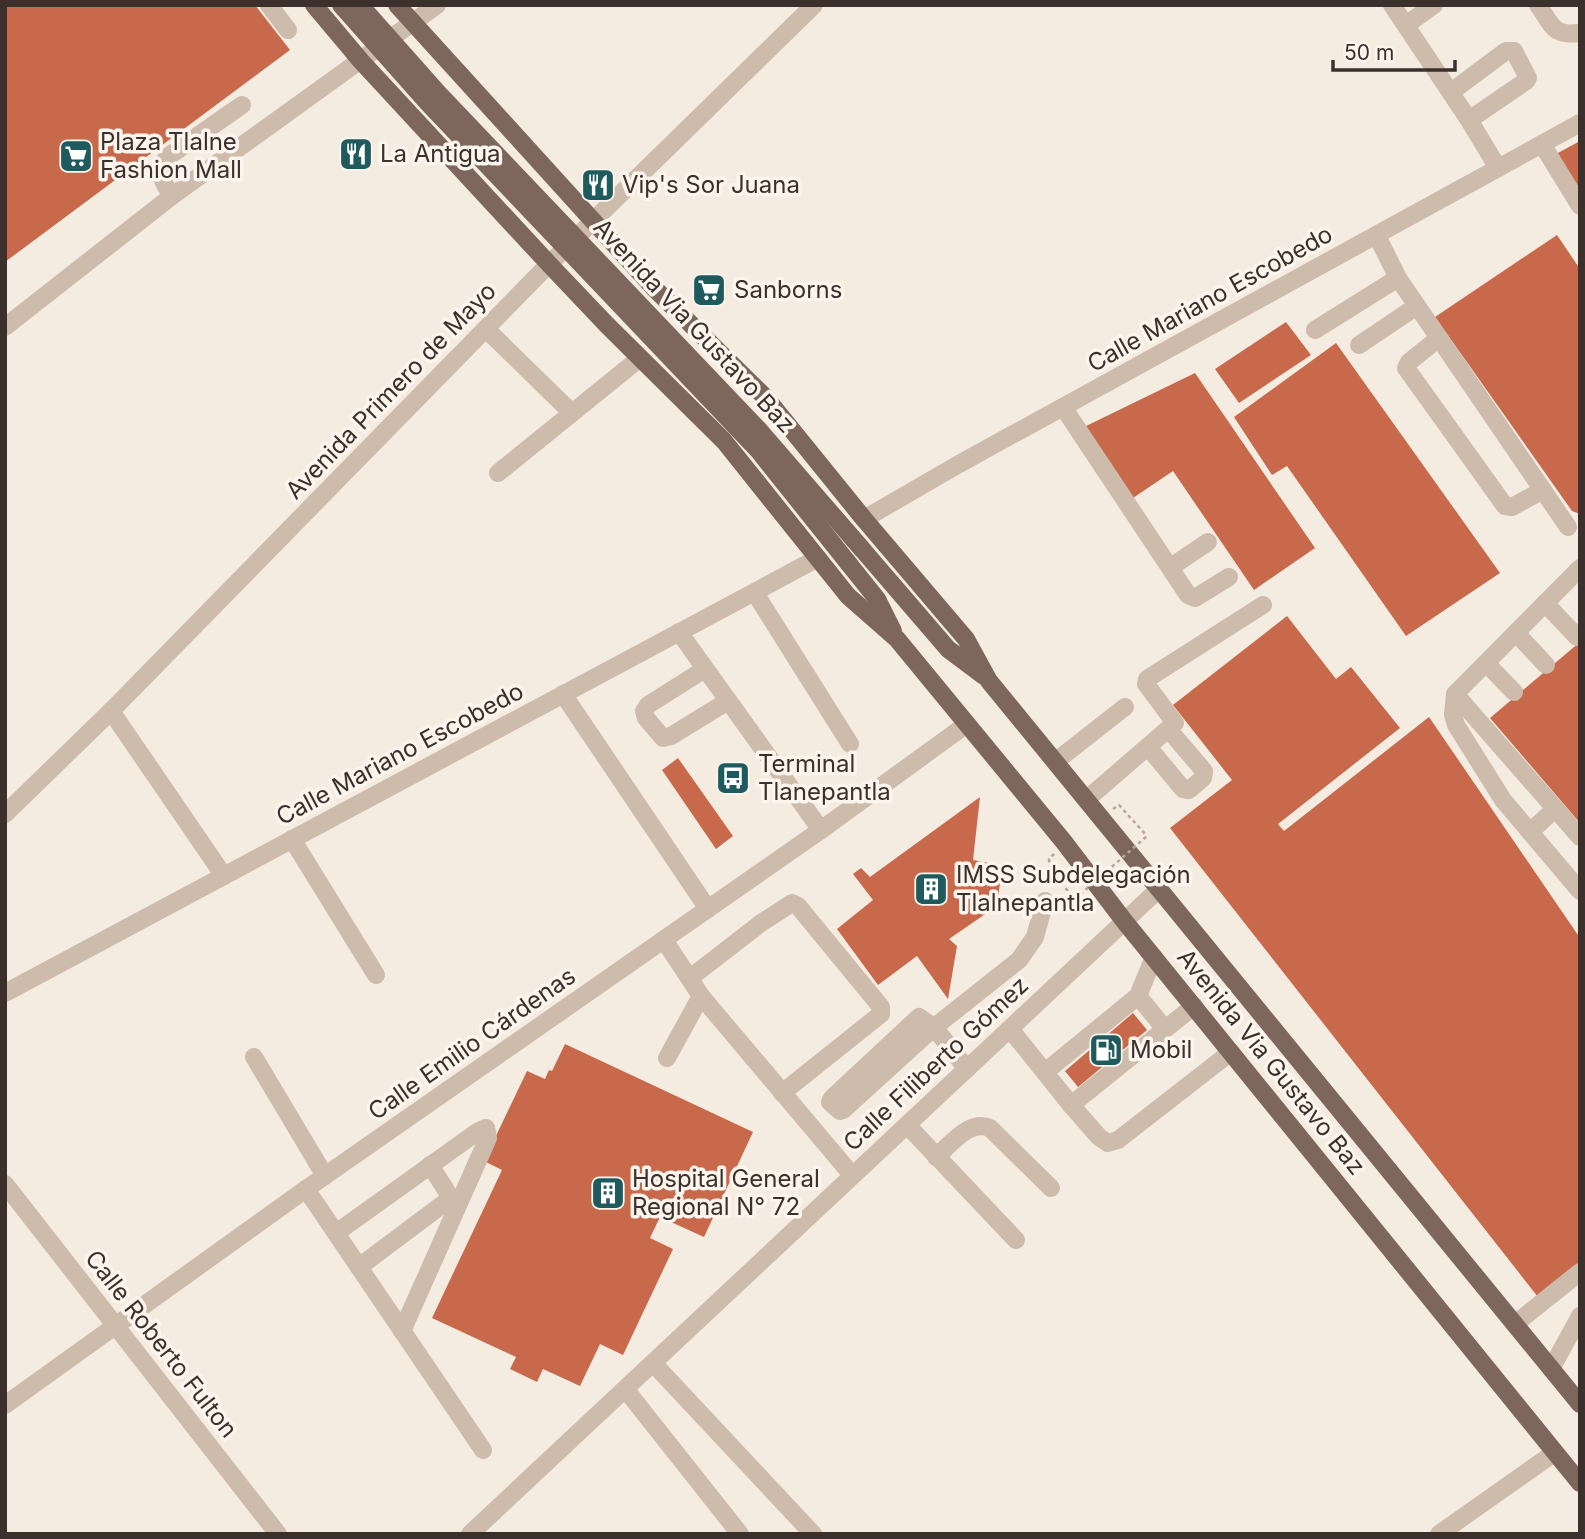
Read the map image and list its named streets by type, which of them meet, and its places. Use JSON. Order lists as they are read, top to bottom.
{
  "streets": {
    "main road": ["Avenida Via Gustavo Baz"],
    "street": [
      "Calle Mariano Escobedo",
      "Avenida Primero de Mayo",
      "Calle Emilio Cárdenas",
      "Calle Filiberto Gómez",
      "Calle Roberto Fulton"
    ]
  },
  "crossings": [
    ["Calle Mariano Escobedo", "Avenida Via Gustavo Baz"],
    ["Avenida Via Gustavo Baz", "Avenida Primero de Mayo"],
    ["Avenida Via Gustavo Baz", "Calle Emilio Cárdenas"],
    ["Avenida Via Gustavo Baz", "Calle Filiberto Gómez"],
    ["Calle Emilio Cárdenas", "Calle Roberto Fulton"]
  ],
  "places": {
    "restaurant": ["La Antigua", "Vip's Sor Juana"],
    "supermarket": ["Plaza Tlalne Fashion Mall", "Sanborns"],
    "bus stop": ["Terminal Tlanepantla"],
    "building": ["IMSS Subdelegación Tlalnepantla", "Hospital General Regional N° 72"],
    "fuel station": ["Mobil"]
  },
  "scale_bar": "50 m"
}
